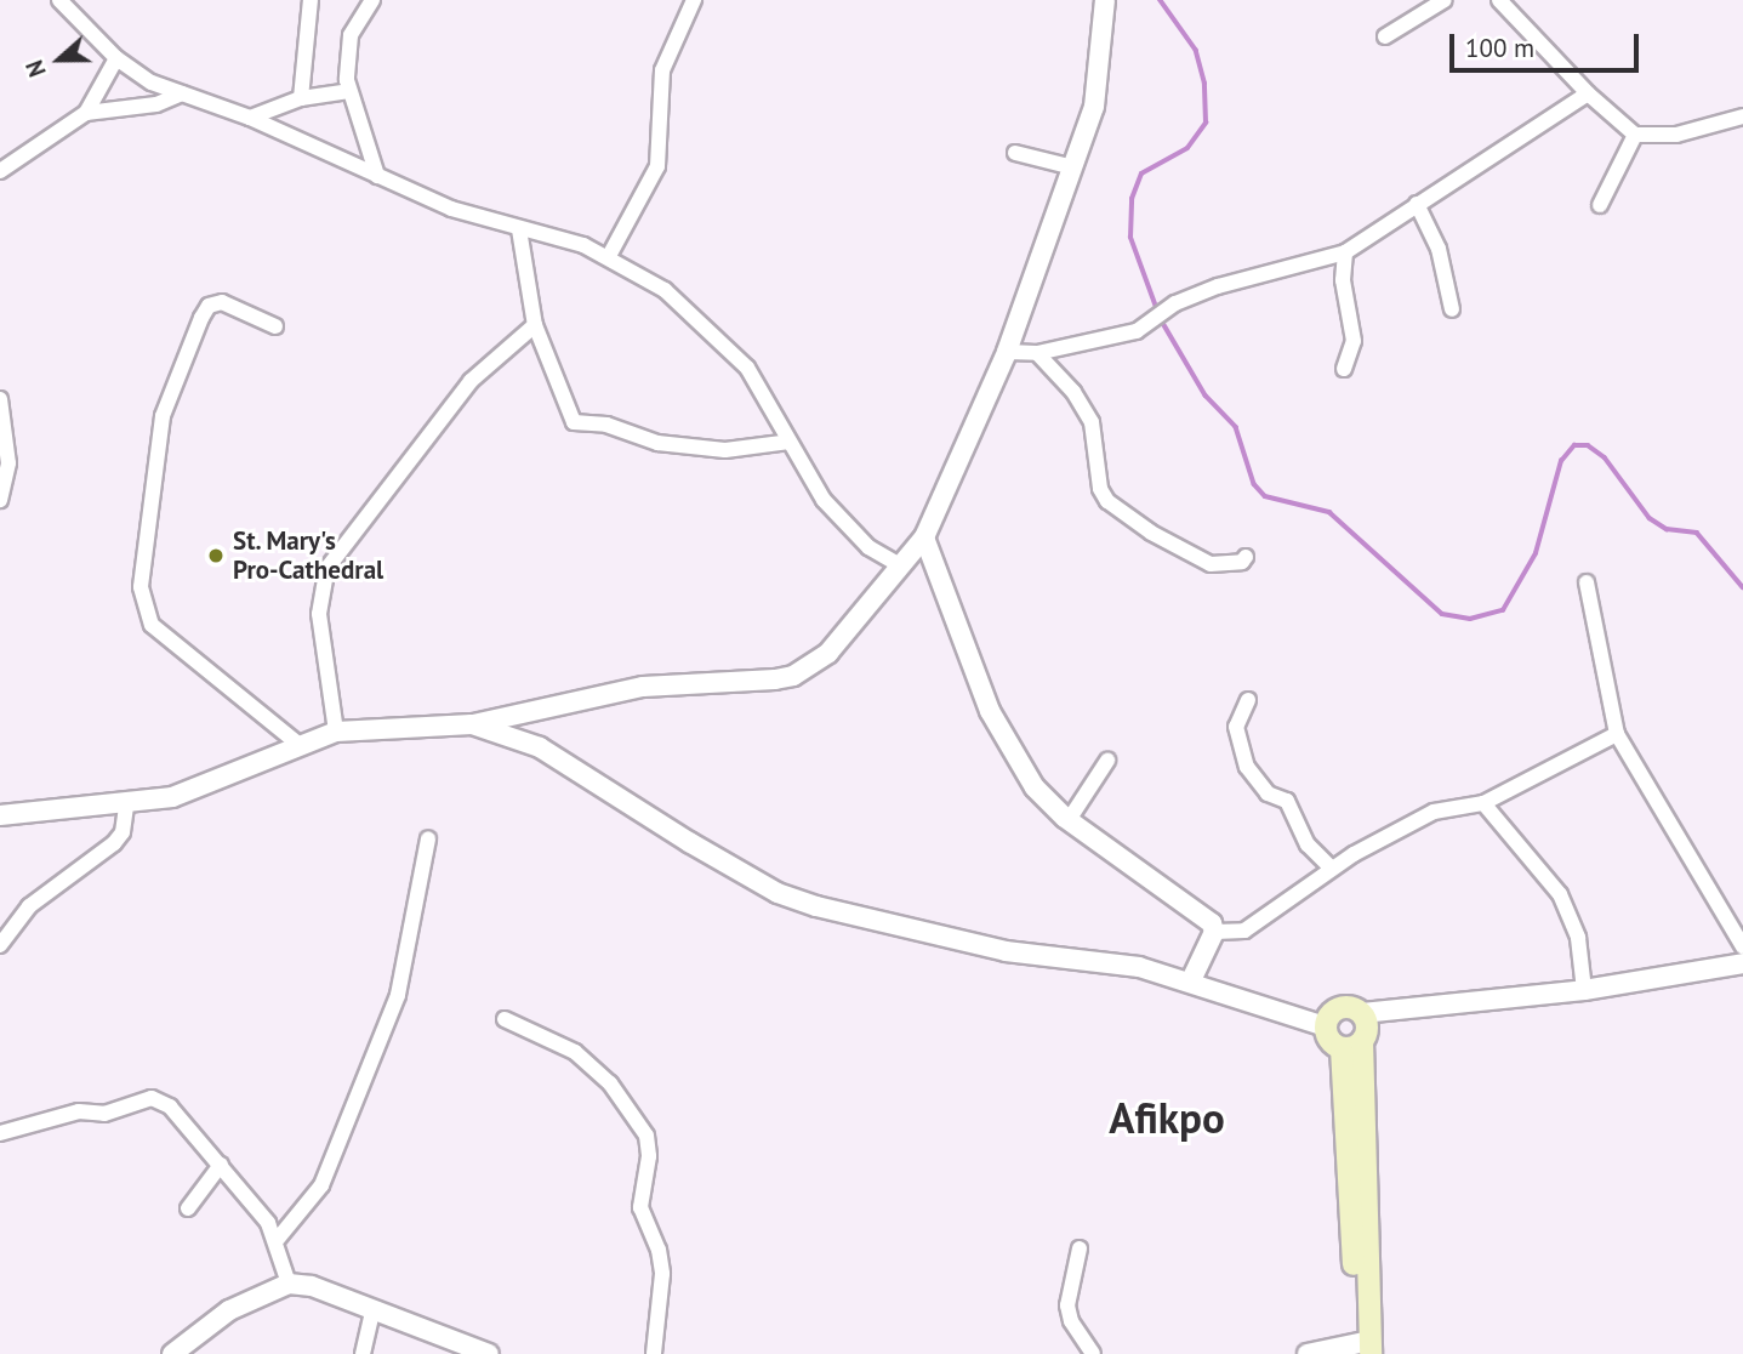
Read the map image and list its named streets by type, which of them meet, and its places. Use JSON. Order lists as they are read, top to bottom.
{
  "districts": ["Afikpo"],
  "places": ["St. Mary's Pro-Cathedral"],
  "scale_bar": "100 m",
  "north": "left"
}
